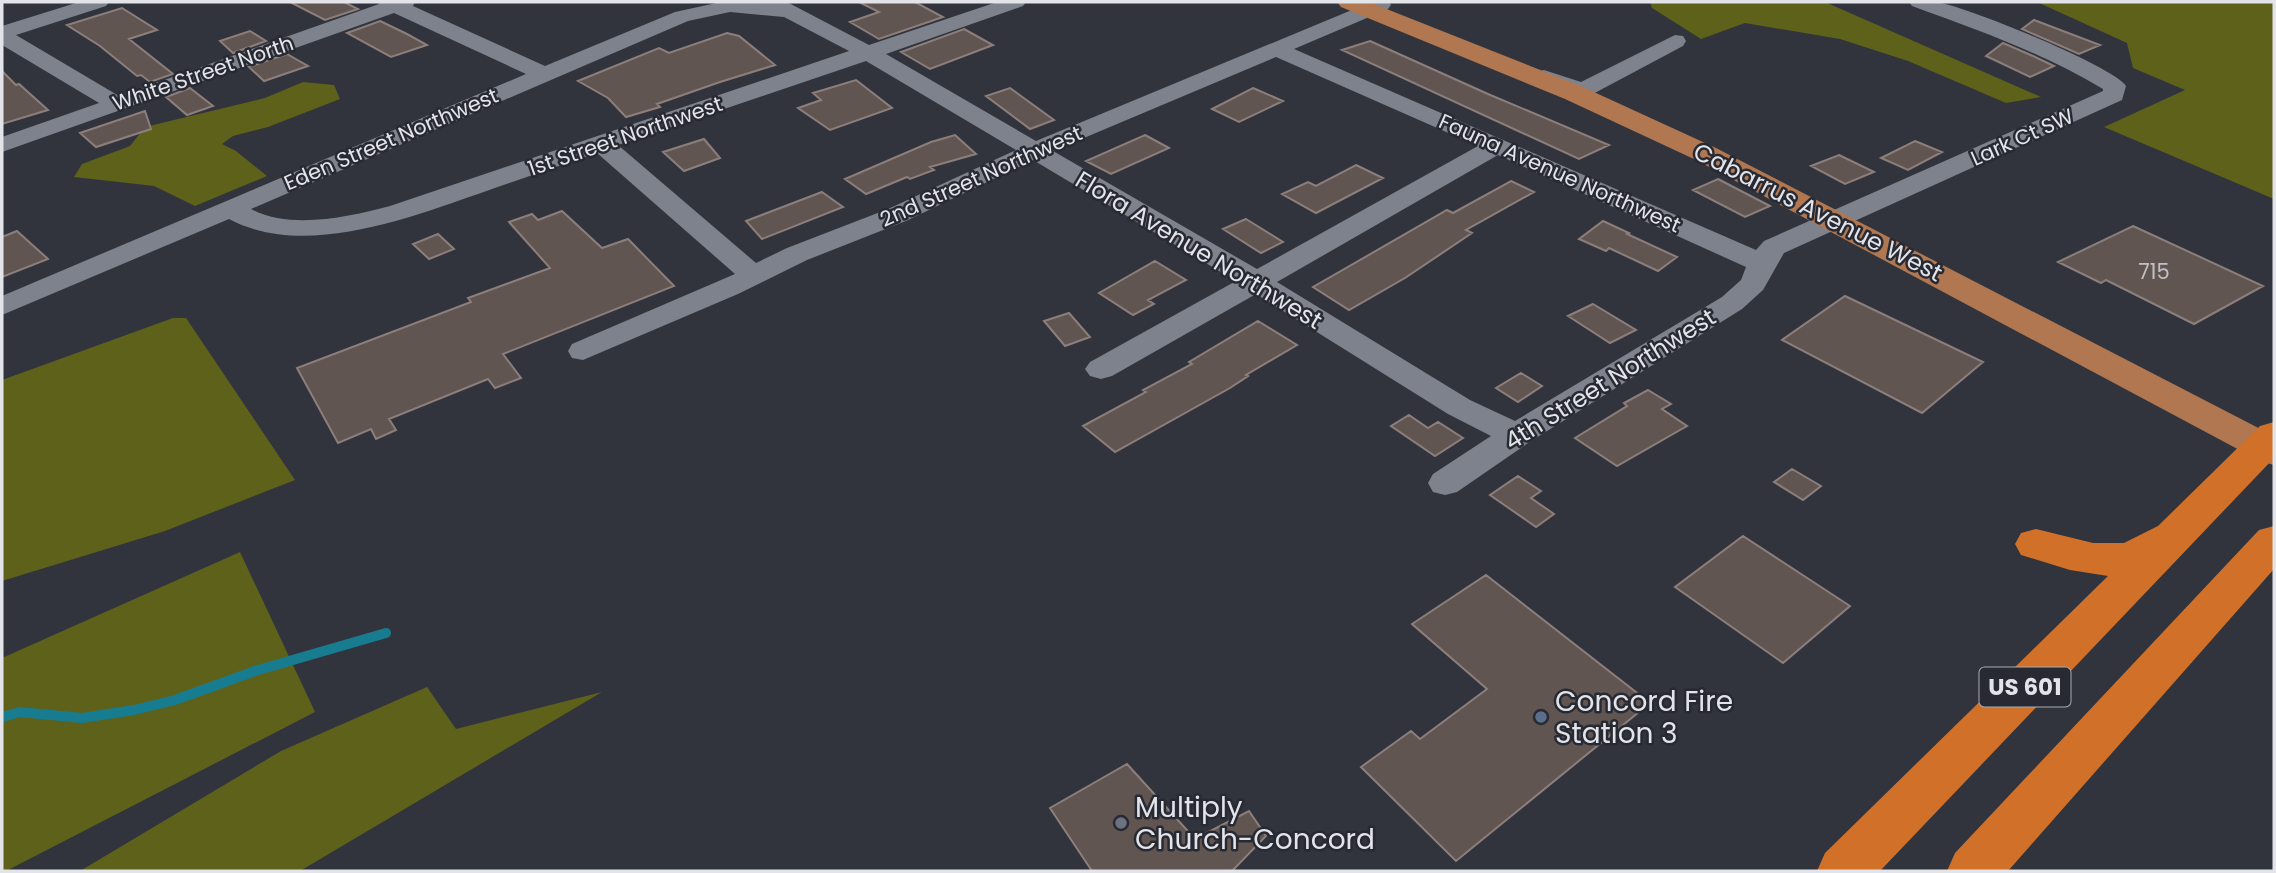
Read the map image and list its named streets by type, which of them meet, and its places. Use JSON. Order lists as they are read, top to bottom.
{
  "streets": {
    "highway": ["US 601"],
    "main road": ["Cabarrus Avenue West"],
    "street": [
      "White Street North",
      "1st Street Northwest",
      "Lark Ct SW",
      "Eden Street Northwest",
      "Fauna Avenue Northwest",
      "2nd Street Northwest",
      "Flora Avenue Northwest",
      "4th Street Northwest"
    ]
  },
  "crossings": [
    ["1st Street Northwest", "Eden Street Northwest"],
    ["1st Street Northwest", "Flora Avenue Northwest"],
    ["Lark Ct SW", "Cabarrus Avenue West"],
    ["Eden Street Northwest", "Flora Avenue Northwest"],
    ["Fauna Avenue Northwest", "2nd Street Northwest"],
    ["Fauna Avenue Northwest", "4th Street Northwest"],
    ["2nd Street Northwest", "Cabarrus Avenue West"],
    ["2nd Street Northwest", "Flora Avenue Northwest"],
    ["Cabarrus Avenue West", "US 601"],
    ["Flora Avenue Northwest", "4th Street Northwest"]
  ],
  "places": ["Concord Fire Station 3", "Multiply Church-Concord"],
  "house_numbers": ["715"]
}
